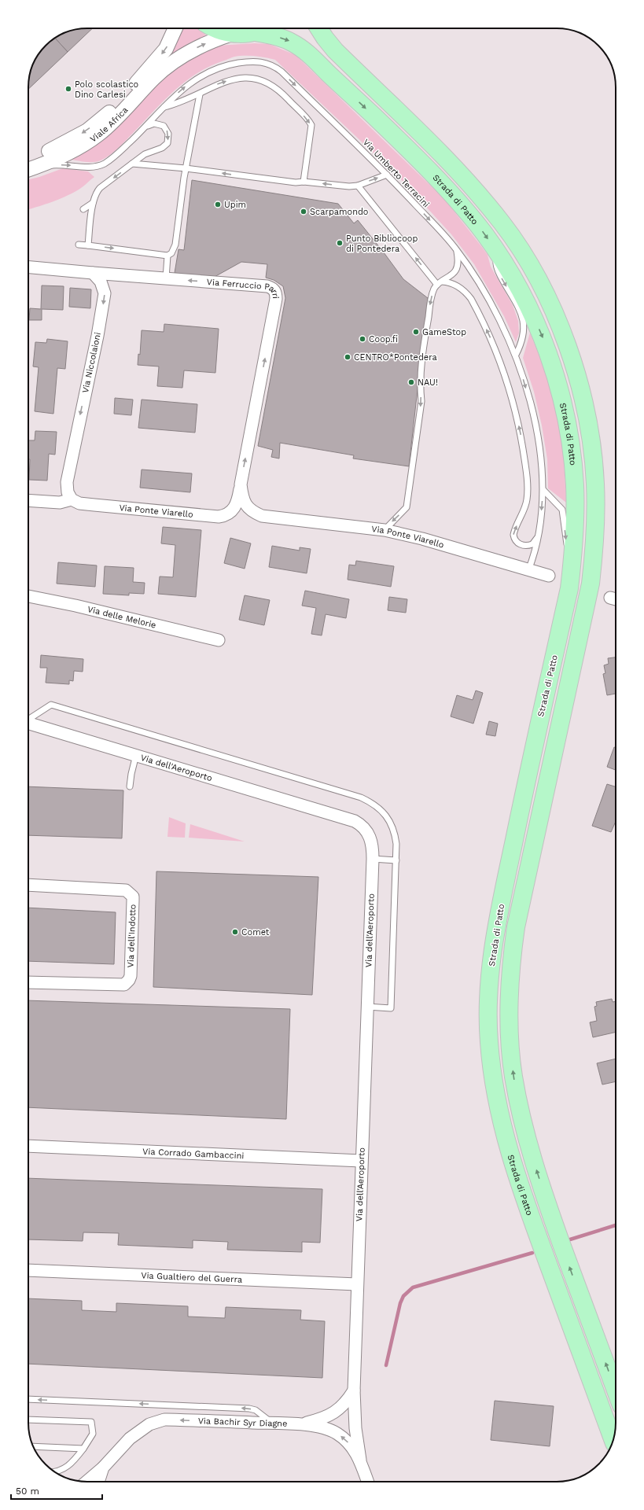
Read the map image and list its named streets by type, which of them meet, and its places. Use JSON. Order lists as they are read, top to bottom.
{
  "streets": {
    "main road": ["Strada di Patto"],
    "street": [
      "Viale Africa",
      "Via Ferruccio Parri",
      "Via Niccolaioni",
      "Via Ponte Viarello",
      "Via delle Melorie",
      "Via dell'Aeroporto",
      "Via dell'Indotto",
      "Via Corrado Gambaccini",
      "Via Gualtiero del Guerra",
      "Via Bachir Syr Diagne"
    ],
    "lane": ["Via Umberto Terracini"]
  },
  "crossings": [
    ["Via Umberto Terracini", "Via Ponte Viarello"],
    ["Via Ferruccio Parri", "Via Niccolaioni"],
    ["Via Ferruccio Parri", "Via Ponte Viarello"],
    ["Via Niccolaioni", "Via Ponte Viarello"],
    ["Via dell'Aeroporto", "Via Corrado Gambaccini"],
    ["Via dell'Aeroporto", "Via Gualtiero del Guerra"],
    ["Via dell'Aeroporto", "Via Bachir Syr Diagne"]
  ],
  "one_way": ["Via Niccolaioni", "Via Bachir Syr Diagne"],
  "places": [
    "Polo scolastico Dino Carlesi",
    "Upim",
    "Scarpamondo",
    "Punto Bibliocoop di Pontedera",
    "GameStop",
    "Coop.fi",
    "CENTRO*Pontedera",
    "NAU!",
    "Comet"
  ],
  "scale_bar": "50 m"
}
